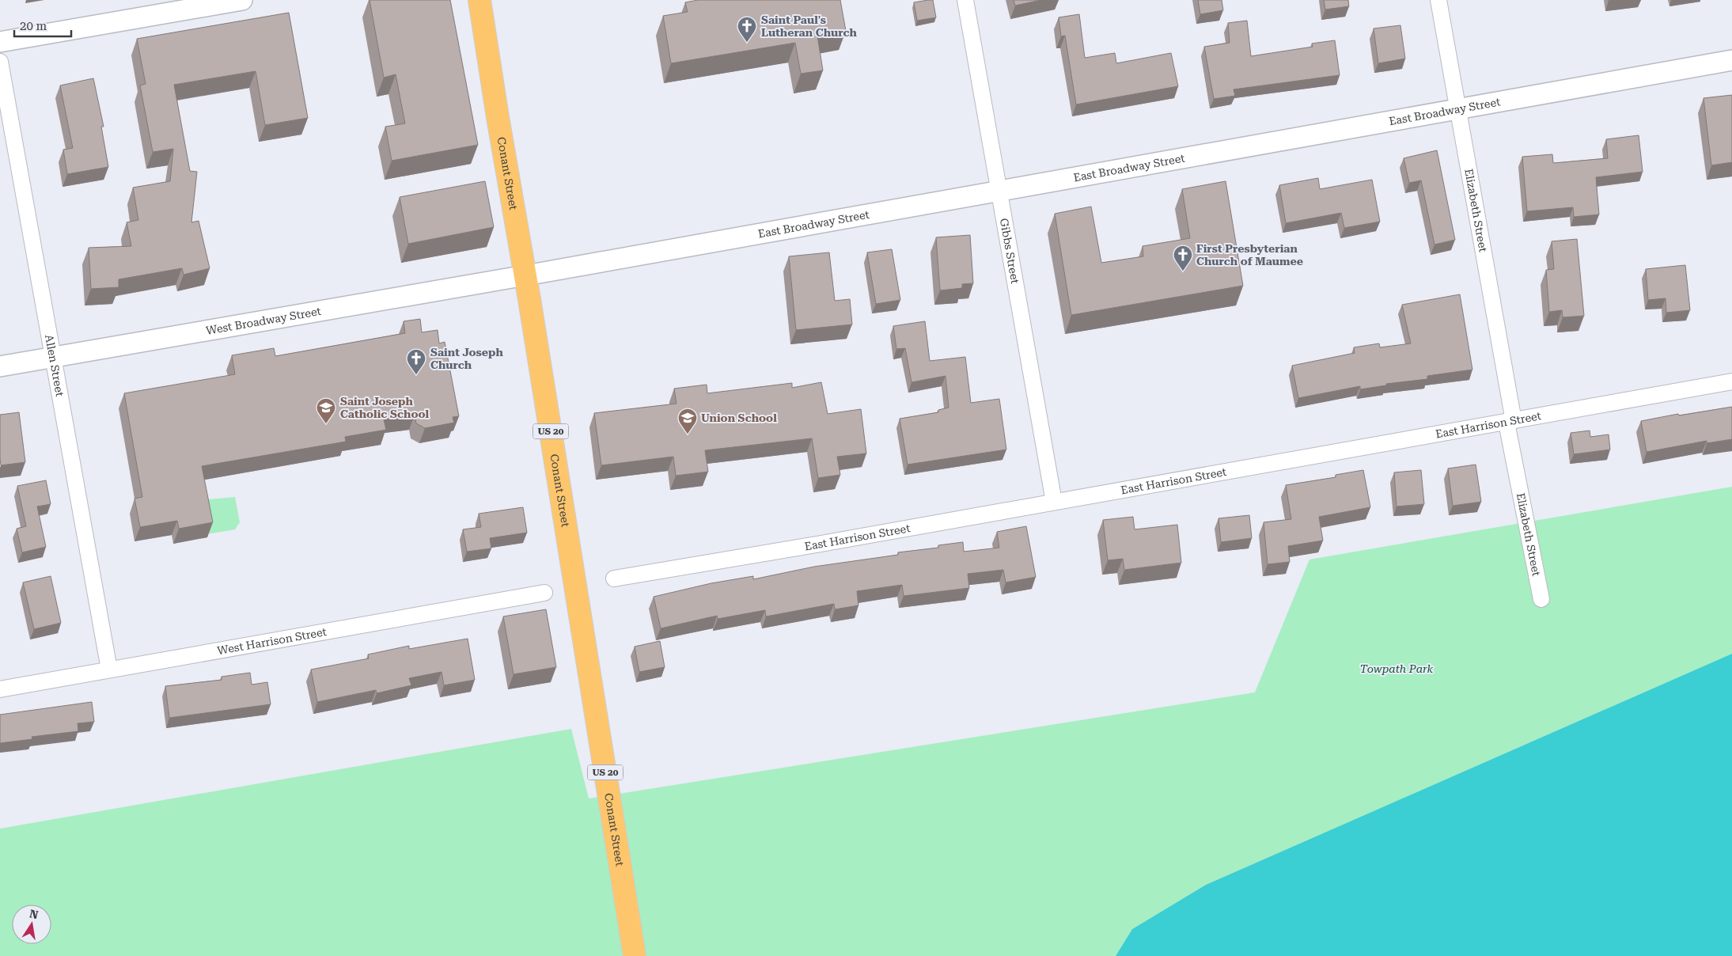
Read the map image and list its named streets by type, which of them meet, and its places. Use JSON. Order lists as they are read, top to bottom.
{
  "streets": {
    "main road": ["Conant Street", "US 20"],
    "street": [
      "East Broadway Street",
      "Elizabeth Street",
      "Gibbs Street",
      "West Broadway Street",
      "Allen Street",
      "East Harrison Street",
      "West Harrison Street"
    ]
  },
  "crossings": [
    ["East Broadway Street", "Conant Street"],
    ["East Broadway Street", "Elizabeth Street"],
    ["East Broadway Street", "Gibbs Street"],
    ["East Broadway Street", "West Broadway Street"],
    ["Conant Street", "West Broadway Street"],
    ["Elizabeth Street", "East Harrison Street"],
    ["Gibbs Street", "East Harrison Street"],
    ["West Broadway Street", "Allen Street"],
    ["Allen Street", "West Harrison Street"]
  ],
  "parks": ["Towpath Park"],
  "places": {
    "church": ["Saint Paul's Lutheran Church", "First Presbyterian Church of Maumee", "Saint Joseph Church"],
    "school or university": ["Saint Joseph Catholic School", "Union School"]
  },
  "scale_bar": "20 m",
  "north": "top"
}
